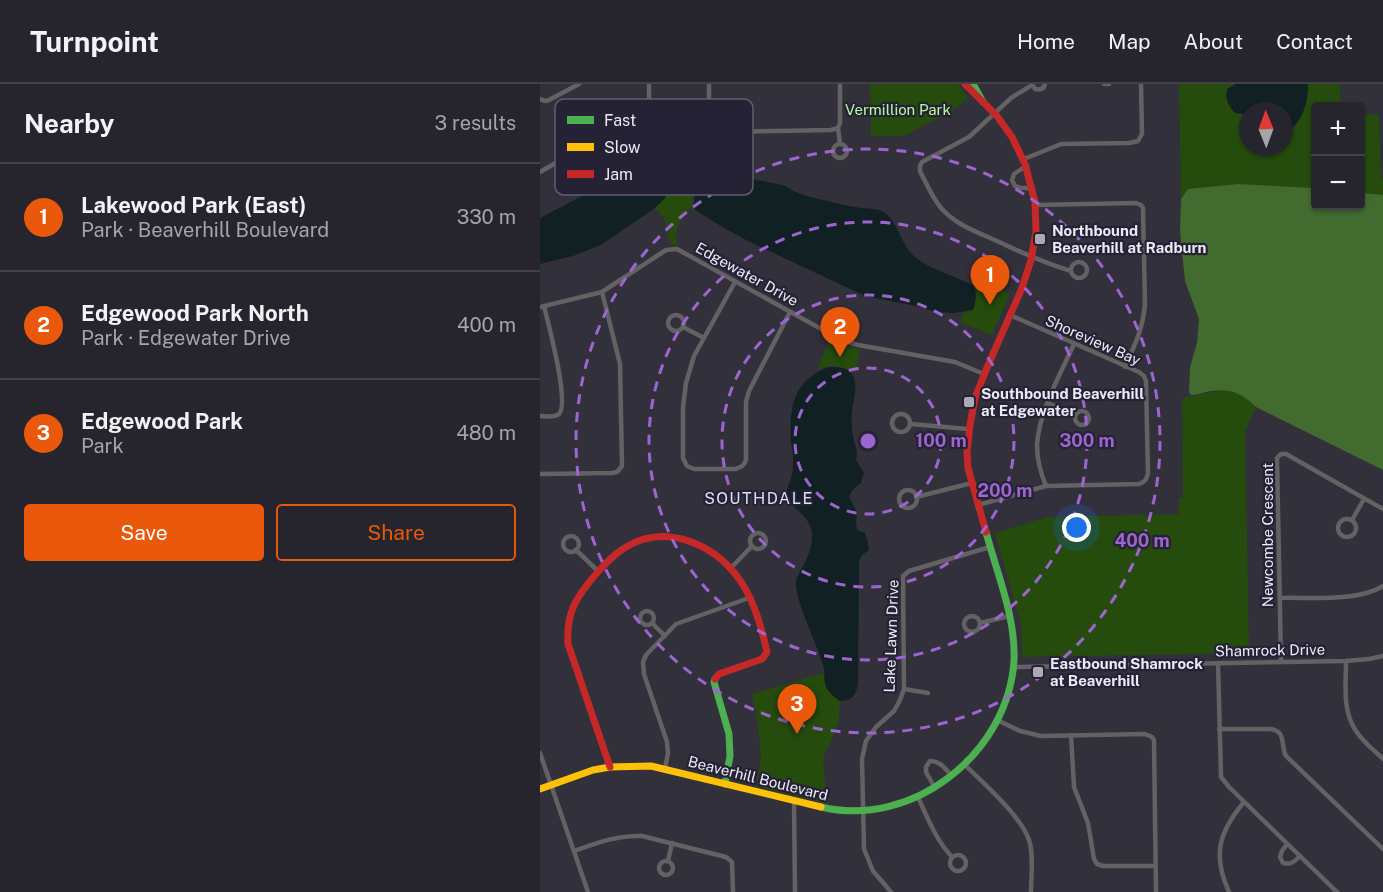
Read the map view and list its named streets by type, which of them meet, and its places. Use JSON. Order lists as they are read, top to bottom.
{
  "streets": {
    "street": [
      "Edgewater Drive",
      "Shoreview Bay",
      "Newcombe Crescent",
      "Lake Lawn Drive",
      "Shamrock Drive",
      "Beaverhill Boulevard"
    ]
  },
  "crossings": [
    ["Edgewater Drive", "Beaverhill Boulevard"],
    ["Shoreview Bay", "Beaverhill Boulevard"],
    ["Newcombe Crescent", "Shamrock Drive"],
    ["Lake Lawn Drive", "Beaverhill Boulevard"],
    ["Shamrock Drive", "Beaverhill Boulevard"]
  ],
  "districts": ["SOUTHDALE"],
  "parks": ["Vermillion Park"],
  "places": {
    "transit": ["Northbound Beaverhill at Radburn", "Southbound Beaverhill at Edgewater", "Eastbound Shamrock at Beaverhill"]
  },
  "legend": ["Fast", "Slow", "Jam"],
  "north": "top",
  "page": {
    "header": "Turnpoint",
    "nav": [
      "Home",
      "Map",
      "About",
      "Contact"
    ],
    "heading": ["Nearby", "3 results"],
    "map_buttons": ["+", "−"],
    "list": [
      {
        "mark": "1",
        "name": "Lakewood Park (East)",
        "note": "Park · Beaverhill Boulevard",
        "value": "330 m"
      },
      {
        "mark": "2",
        "name": "Edgewood Park North",
        "note": "Park · Edgewater Drive",
        "value": "400 m"
      },
      {
        "mark": "3",
        "name": "Edgewood Park",
        "note": "Park",
        "value": "480 m"
      }
    ],
    "pins": ["1", "2", "3"],
    "buttons": ["Save", "Share"]
  },
  "rings": [
    "100 m",
    "300 m",
    "200 m",
    "400 m"
  ]
}
